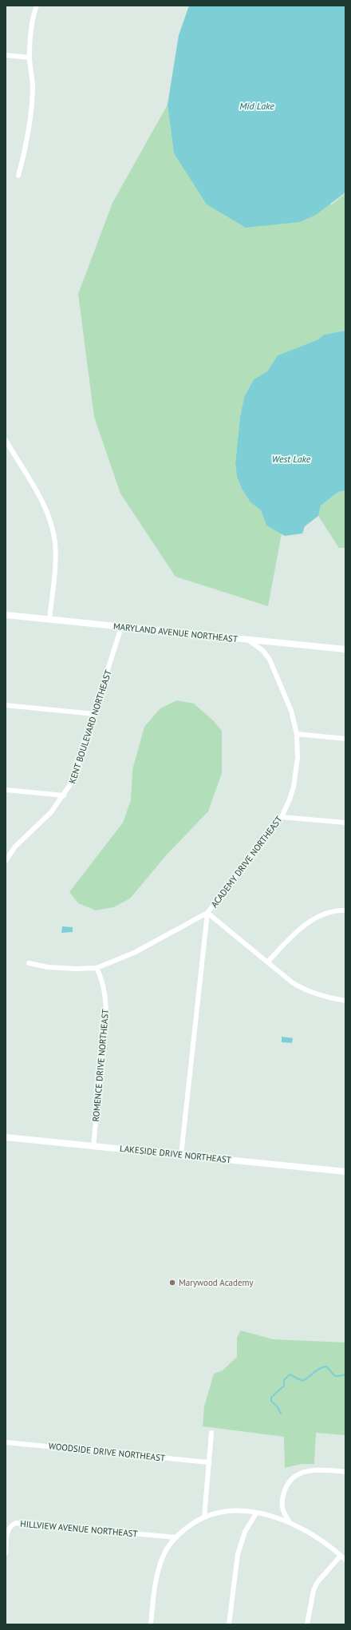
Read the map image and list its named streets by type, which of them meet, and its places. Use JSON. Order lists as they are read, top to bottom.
{
  "streets": {
    "street": [
      "MARYLAND AVENUE NORTHEAST",
      "KENT BOULEVARD NORTHEAST",
      "ACADEMY DRIVE NORTHEAST",
      "ROMENCE DRIVE NORTHEAST",
      "LAKESIDE DRIVE NORTHEAST",
      "WOODSIDE DRIVE NORTHEAST",
      "HILLVIEW AVENUE NORTHEAST"
    ]
  },
  "crossings": [
    ["MARYLAND AVENUE NORTHEAST", "KENT BOULEVARD NORTHEAST"],
    ["MARYLAND AVENUE NORTHEAST", "ACADEMY DRIVE NORTHEAST"],
    ["ACADEMY DRIVE NORTHEAST", "LAKESIDE DRIVE NORTHEAST"],
    ["ROMENCE DRIVE NORTHEAST", "LAKESIDE DRIVE NORTHEAST"]
  ],
  "water": ["Mid Lake", "West Lake"],
  "places": ["Marywood Academy"]
}
